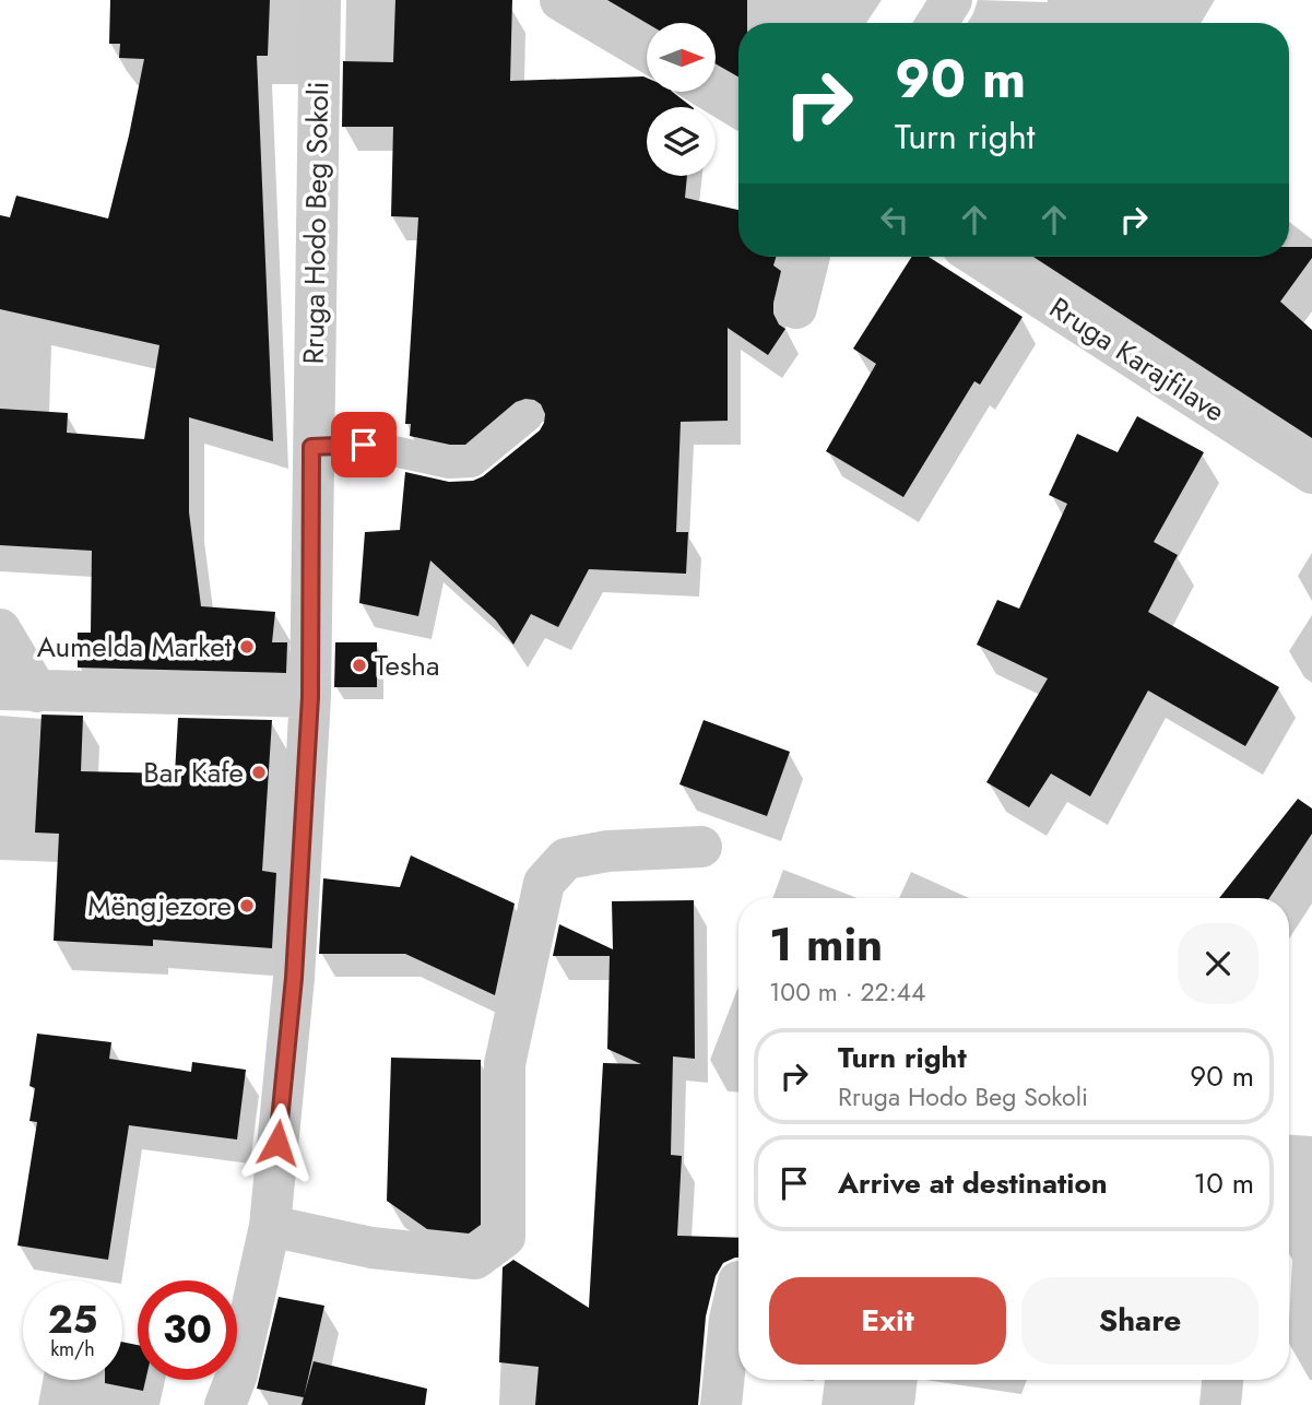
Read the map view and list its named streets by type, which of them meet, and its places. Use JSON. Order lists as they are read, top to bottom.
{
  "streets": {
    "street": ["Rruga Hodo Beg Sokoli", "Rruga Karajfilave"]
  },
  "places": [
    "Aumelda Market",
    "Tesha",
    "Bar Kafe",
    "Mëngjezore"
  ],
  "north": "right",
  "page": {
    "turn": ["90 m", "Turn right"],
    "heading": ["1 min", "100 m · 22:44"],
    "list": [
      {
        "name": "Turn right",
        "note": "Rruga Hodo Beg Sokoli",
        "value": "90 m"
      },
      {
        "name": "Arrive at destination",
        "value": "10 m"
      }
    ],
    "buttons": ["Exit", "Share"],
    "speed": "25 km/h",
    "limit": "30"
  }
}
